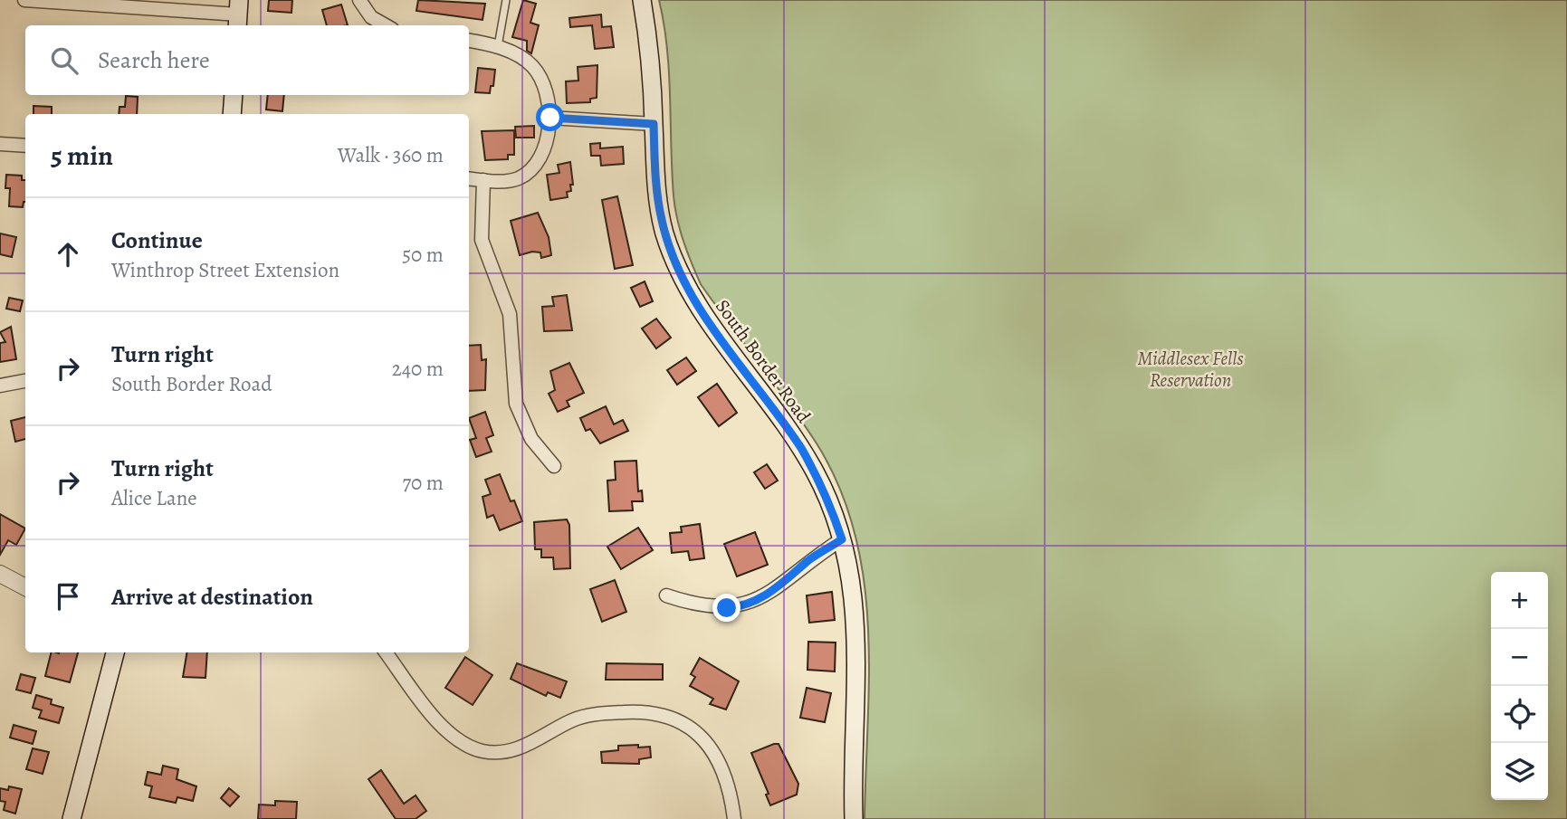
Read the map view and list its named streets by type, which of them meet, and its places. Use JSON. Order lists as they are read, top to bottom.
{
  "streets": {
    "main road": ["South Border Road"]
  },
  "parks": ["Middlesex Fells Reservation"],
  "page": {
    "search": "Search here",
    "heading": ["5 min", "Walk · 360 m"],
    "list": [
      ["Continue", "Winthrop Street Extension", "50 m"],
      ["Turn right", "South Border Road", "240 m"],
      ["Turn right", "Alice Lane", "70 m"],
      "Arrive at destination"
    ],
    "map_buttons": ["+", "−"]
  }
}
